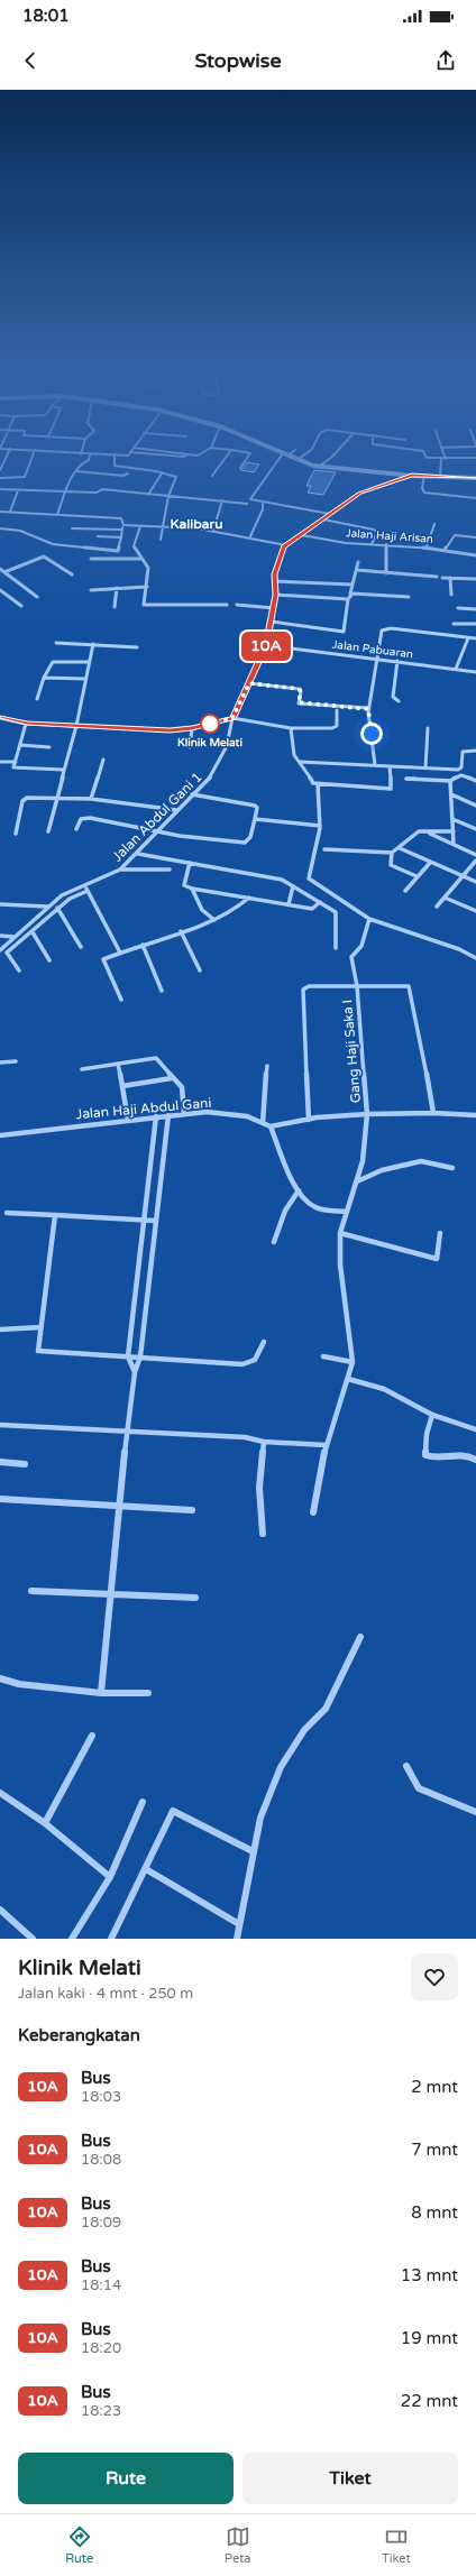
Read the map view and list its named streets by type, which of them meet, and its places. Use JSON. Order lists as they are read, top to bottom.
{
  "streets": {
    "street": [
      "Jalan Haji Arisan",
      "Jalan Pabuaran",
      "Jalan Abdul Gani 1",
      "Gang Haji Saka I",
      "Jalan Haji Abdul Gani"
    ]
  },
  "crossings": [
    ["Jalan Pabuaran", "Jalan Abdul Gani 1"]
  ],
  "districts": ["Kalibaru"],
  "places": ["Klinik Melati"],
  "lines": ["bus line 10A"],
  "page": {
    "status": "18:01",
    "header": "Stopwise",
    "on_map": "10A",
    "heading": [
      ["Klinik Melati", "Jalan kaki · 4 mnt · 250 m"],
      "Keberangkatan"
    ],
    "list": [
      {
        "mark": "10A",
        "name": "Bus",
        "note": "18:03",
        "value": "2 mnt"
      },
      {
        "mark": "10A",
        "name": "Bus",
        "note": "18:08",
        "value": "7 mnt"
      },
      {
        "mark": "10A",
        "name": "Bus",
        "note": "18:09",
        "value": "8 mnt"
      },
      {
        "mark": "10A",
        "name": "Bus",
        "note": "18:14",
        "value": "13 mnt"
      },
      {
        "mark": "10A",
        "name": "Bus",
        "note": "18:20",
        "value": "19 mnt"
      },
      {
        "mark": "10A",
        "name": "Bus",
        "note": "18:23",
        "value": "22 mnt"
      }
    ],
    "buttons": ["Rute", "Tiket"],
    "tabs": ["Rute", "Peta", "Tiket"]
  }
}
